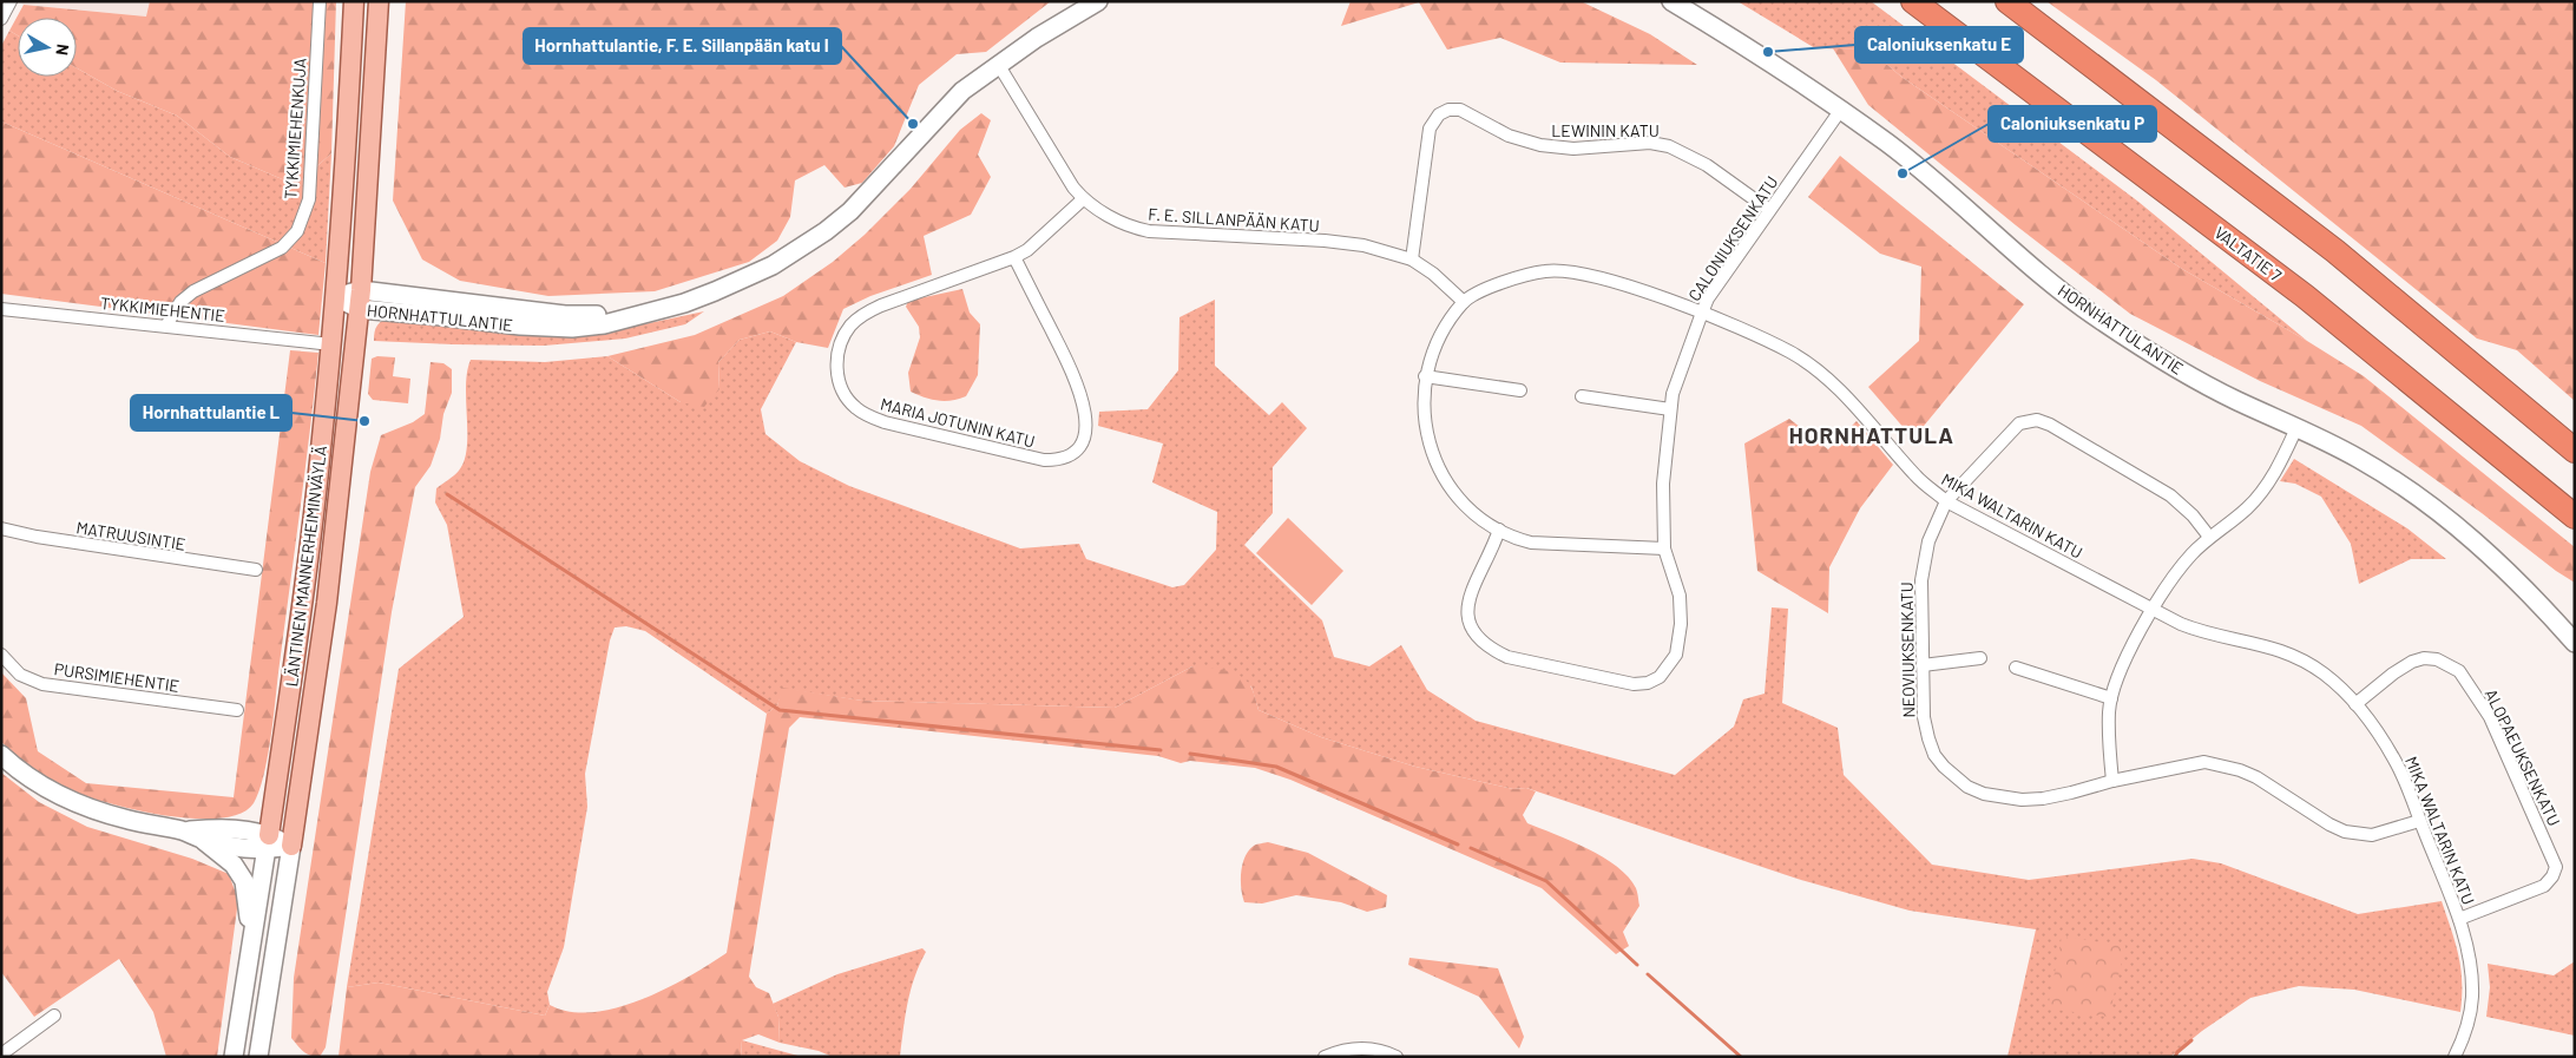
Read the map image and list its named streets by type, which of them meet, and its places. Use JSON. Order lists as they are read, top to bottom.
{
  "streets": {
    "highway": ["VALTATIE 7"],
    "main road": ["LÄNTINEN MANNERHEIMINVÄYLÄ"],
    "street": [
      "TYKKIMIEHENKUJA",
      "LEWININ KATU",
      "F. E. SILLANPÄÄN KATU",
      "CALONIUKSENKATU",
      "TYKKIMIEHENTIE",
      "HORNHATTULANTIE",
      "MARIA JOTUNIN KATU",
      "MIKA WALTARIN KATU",
      "MATRUUSINTIE",
      "NEOVIUKSENKATU",
      "PURSIMIEHENTIE",
      "ALOPAEUKSENKATU"
    ]
  },
  "crossings": [
    ["TYKKIMIEHENKUJA", "TYKKIMIEHENTIE"],
    ["LEWININ KATU", "F. E. SILLANPÄÄN KATU"],
    ["LEWININ KATU", "CALONIUKSENKATU"],
    ["F. E. SILLANPÄÄN KATU", "HORNHATTULANTIE"],
    ["F. E. SILLANPÄÄN KATU", "MARIA JOTUNIN KATU"],
    ["F. E. SILLANPÄÄN KATU", "MIKA WALTARIN KATU"],
    ["CALONIUKSENKATU", "HORNHATTULANTIE"],
    ["CALONIUKSENKATU", "MIKA WALTARIN KATU"],
    ["HORNHATTULANTIE", "LÄNTINEN MANNERHEIMINVÄYLÄ"],
    ["MIKA WALTARIN KATU", "NEOVIUKSENKATU"],
    ["MIKA WALTARIN KATU", "ALOPAEUKSENKATU"]
  ],
  "districts": ["HORNHATTULA"],
  "places": [
    "Caloniuksenkatu E",
    "Hornhattulantie, F. E. Sillanpään katu I",
    "Caloniuksenkatu P",
    "Hornhattulantie L"
  ],
  "north": "right"
}
